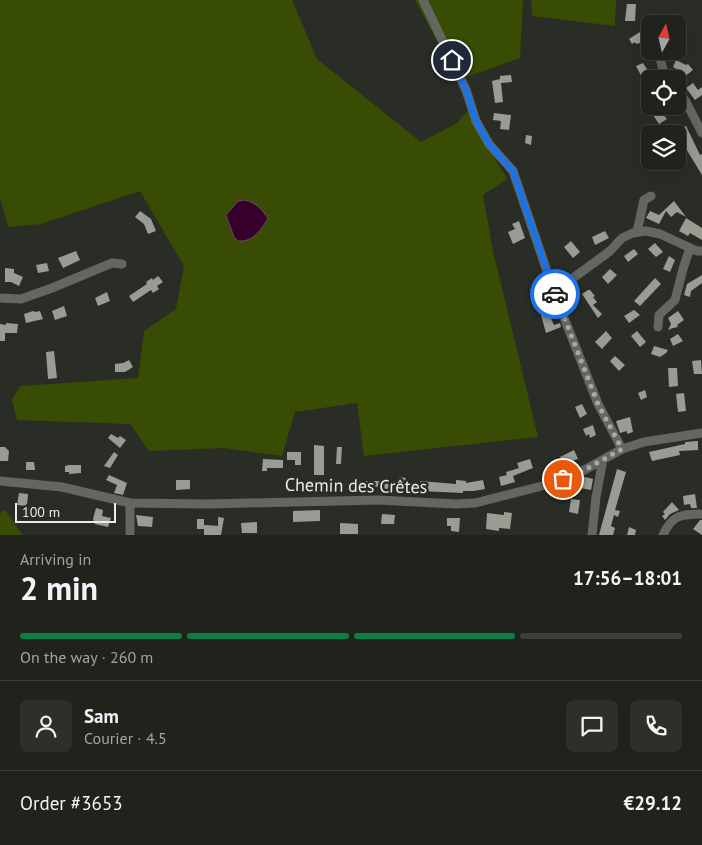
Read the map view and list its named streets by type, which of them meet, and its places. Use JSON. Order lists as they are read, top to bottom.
{
  "streets": {
    "street": ["Chemin des Crêtes"]
  },
  "scale_bar": "100 m",
  "north": "top",
  "page": {
    "scale": "100 m",
    "heading": ["2 min", "Arriving in", "17:56–18:01"],
    "panel": [
      "Sam",
      "Courier · 4.5",
      "Order #3653",
      "€29.12"
    ],
    "bar": "On the way · 260 m"
  }
}
